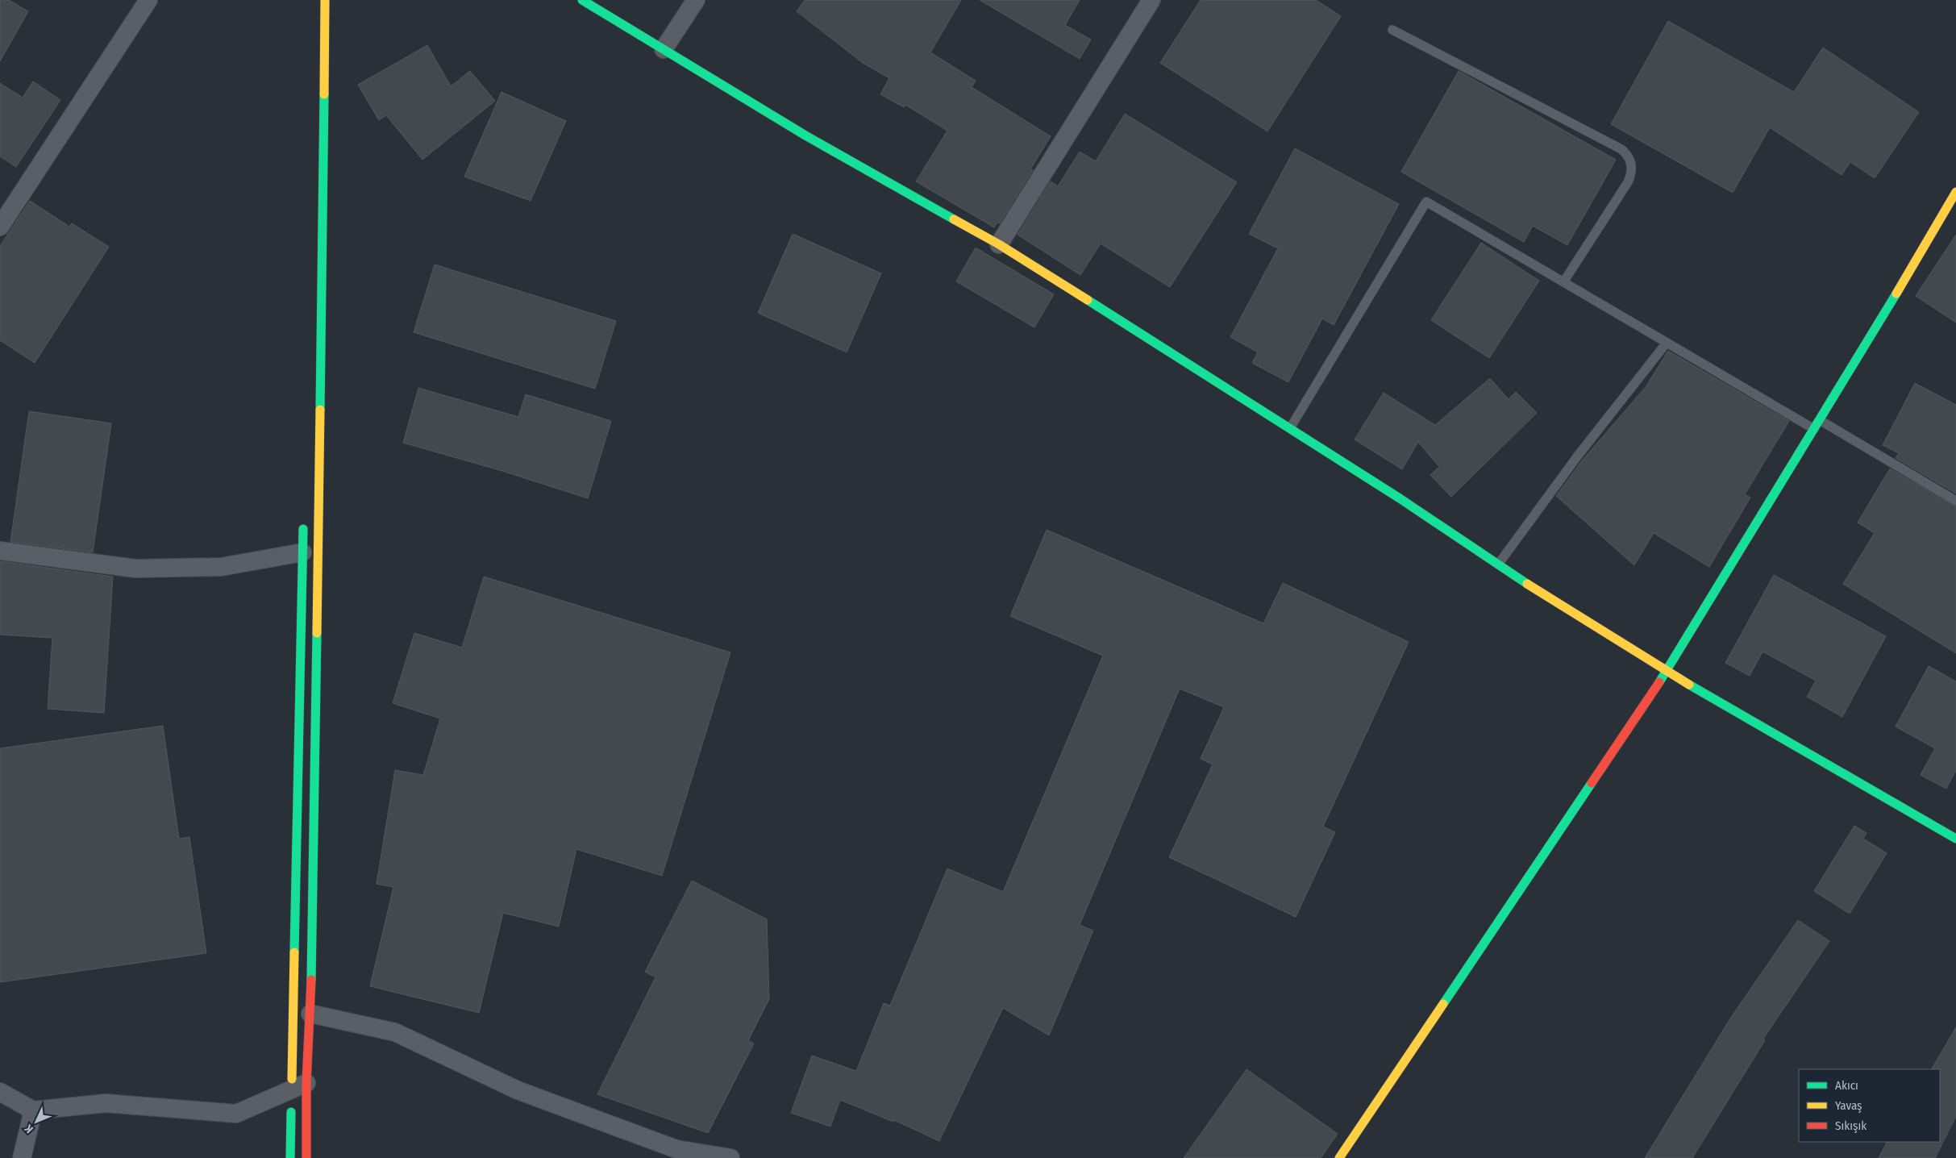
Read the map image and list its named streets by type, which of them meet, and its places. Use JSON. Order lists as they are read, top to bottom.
{
  "legend": ["Akıcı", "Yavaş", "Sıkışık"],
  "north": "bottom left"
}
